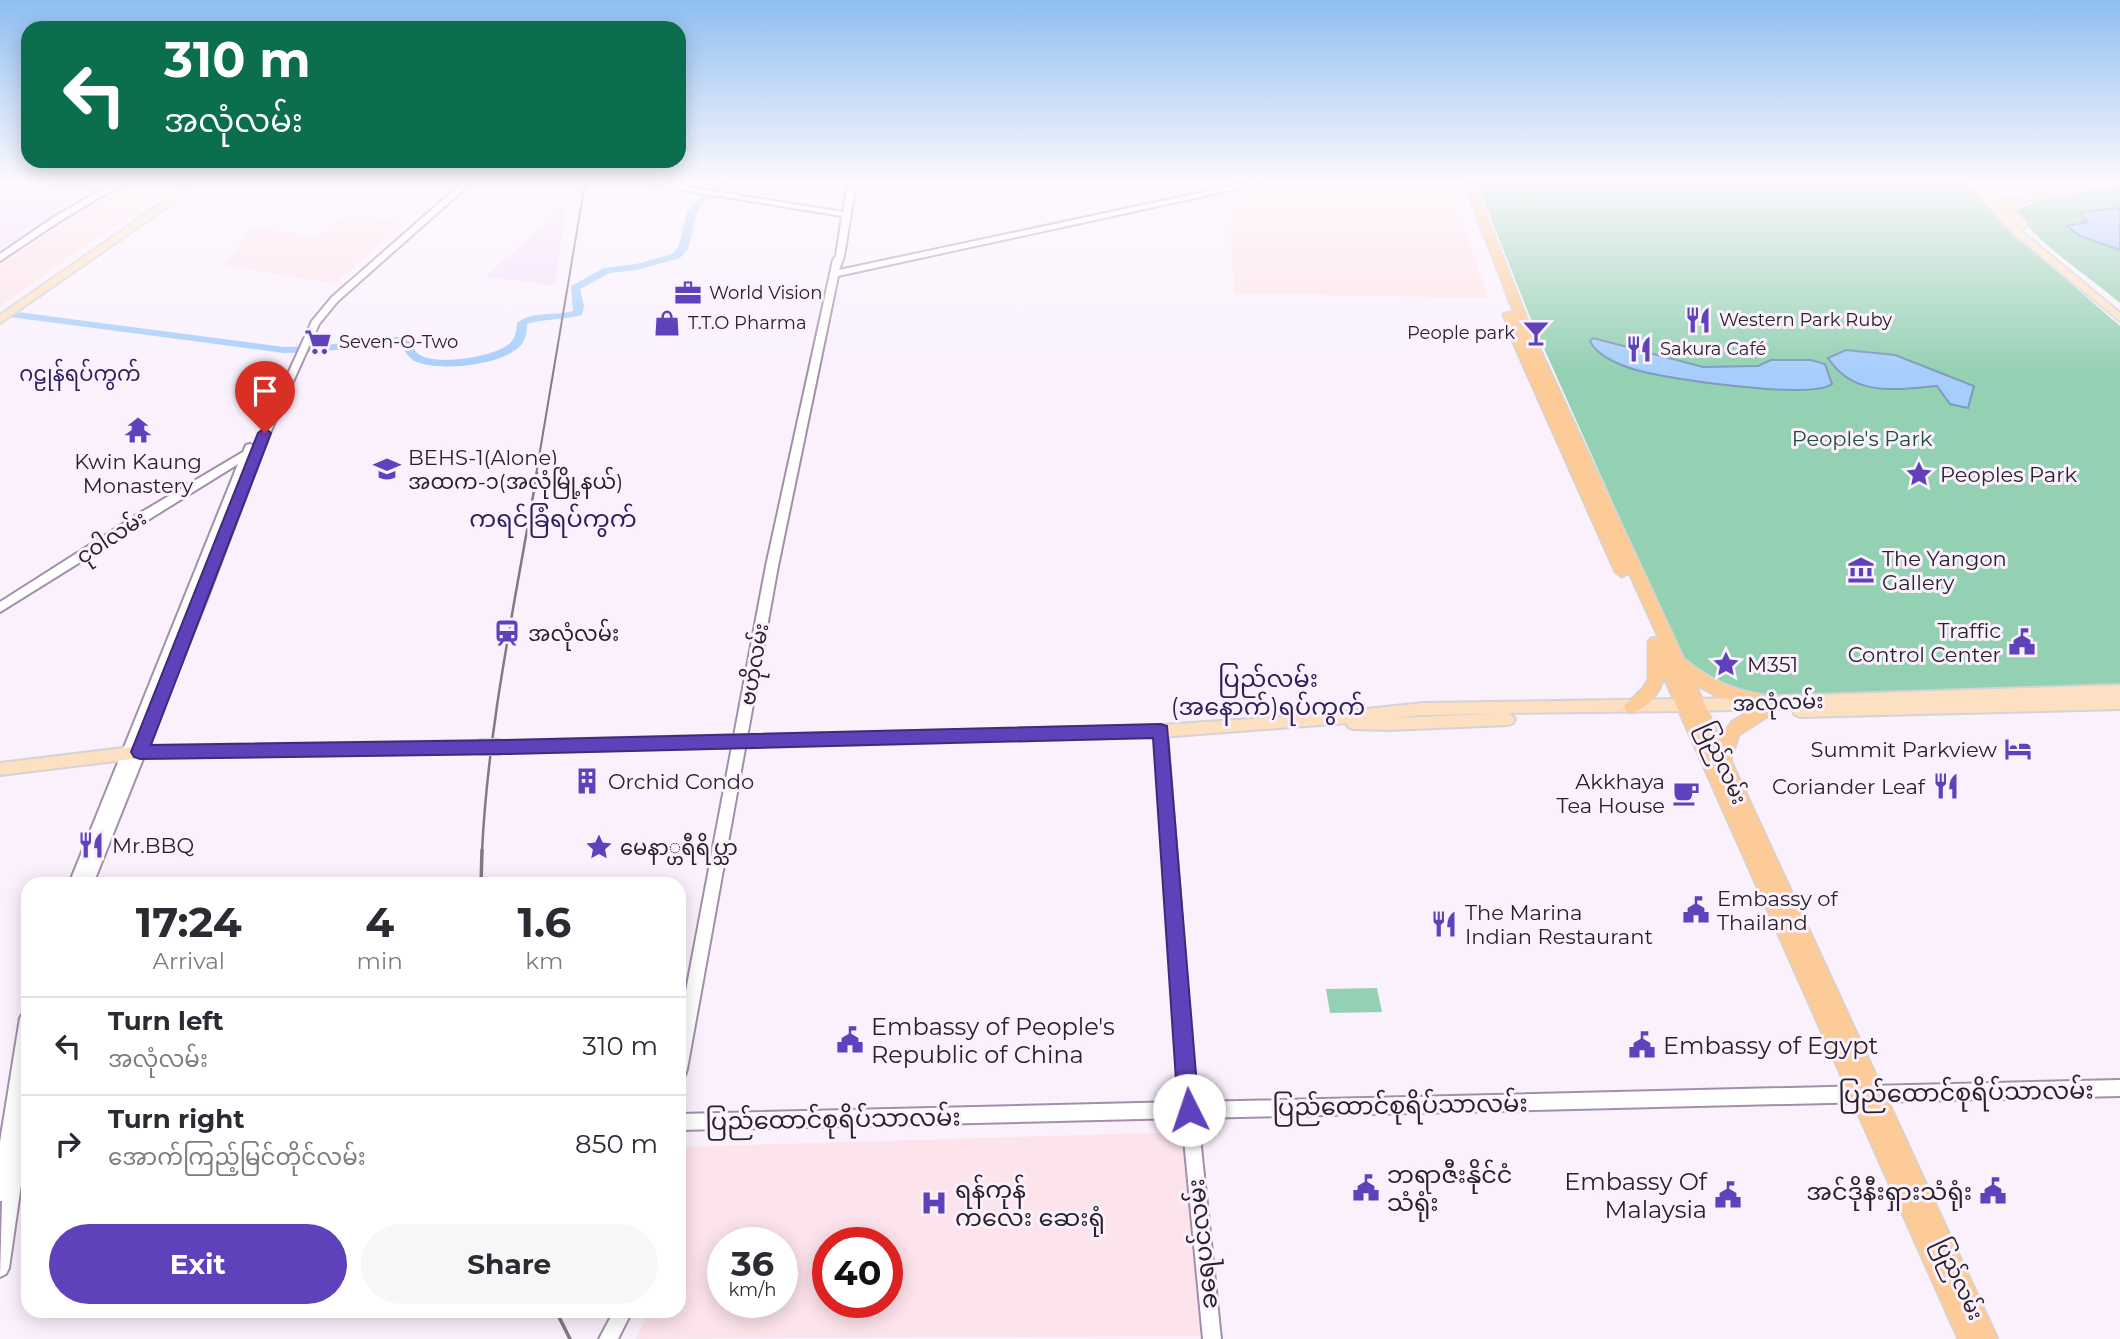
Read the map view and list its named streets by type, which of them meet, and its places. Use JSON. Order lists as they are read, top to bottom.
{
  "streets": {
    "highway": ["ပြည်လမ်း"],
    "main road": [
      "ငုဝါလမ်း",
      "ဗဟိုလမ်း",
      "အလုံလမ်း",
      "ပြည်ထောင်စုရိပ်သာလမ်း",
      "ခရေပင်လမ်း"
    ]
  },
  "crossings": [
    ["ဗဟိုလမ်း", "အလုံလမ်း"],
    ["အလုံလမ်း", "ပြည်လမ်း"],
    ["အလုံလမ်း", "ခရေပင်လမ်း"],
    ["ပြည်လမ်း", "ပြည်ထောင်စုရိပ်သာလမ်း"],
    ["ပြည်ထောင်စုရိပ်သာလမ်း", "ခရေပင်လမ်း"]
  ],
  "districts": ["ဂဠုန်ရပ်ကွက်", "ကရင်ခြံရပ်ကွက်", "ပြည်လမ်း (အနောက်)ရပ်ကွက်"],
  "parks": ["People's Park"],
  "places": {
    "office": ["World Vision"],
    "restaurant": [
      "Western Park Ruby",
      "Sakura Café",
      "Coriander Leaf",
      "Mr.BBQ",
      "The Marina Indian Restaurant"
    ],
    "shop": ["T.T.O Pharma"],
    "bar": ["People park"],
    "supermarket": ["Seven-O-Two"],
    "temple": ["Kwin Kaung Monastery"],
    "school or university": ["BEHS-1(Alone) အထက-၁(အလုံမြို့နယ်)"],
    "place": ["Peoples Park", "M351", "မေနာ္ဟရီရိပ္သာ"],
    "museum": ["The Yangon Gallery"],
    "station": ["အလုံလမ်း"],
    "public building": [
      "Traffic Control Center",
      "Embassy of Thailand",
      "Embassy of People's Republic of China",
      "Embassy of Egypt",
      "ဘရာဇီးနိုင်ငံ သံရုံး",
      "အင်ဒိုနီးရှားသံရုံး",
      "Embassy Of Malaysia"
    ],
    "hotel": ["Summit Parkview"],
    "building": ["Orchid Condo"],
    "cafe": ["Akkhaya Tea House"],
    "hospital": ["ရန်ကုန် ကလေး ဆေးရုံ"]
  },
  "page": {
    "turn": ["310 m", "အလုံလမ်း"],
    "eta": [
      "17:24",
      "Arrival",
      "4",
      "min",
      "1.6",
      "km"
    ],
    "list": [
      {
        "name": "Turn left",
        "note": "အလုံလမ်း",
        "value": "310 m"
      },
      {
        "name": "Turn right",
        "note": "အောက်ကြည့်မြင်တိုင်လမ်း",
        "value": "850 m"
      }
    ],
    "buttons": ["Exit", "Share"],
    "speed": "36 km/h",
    "limit": "40"
  }
}
